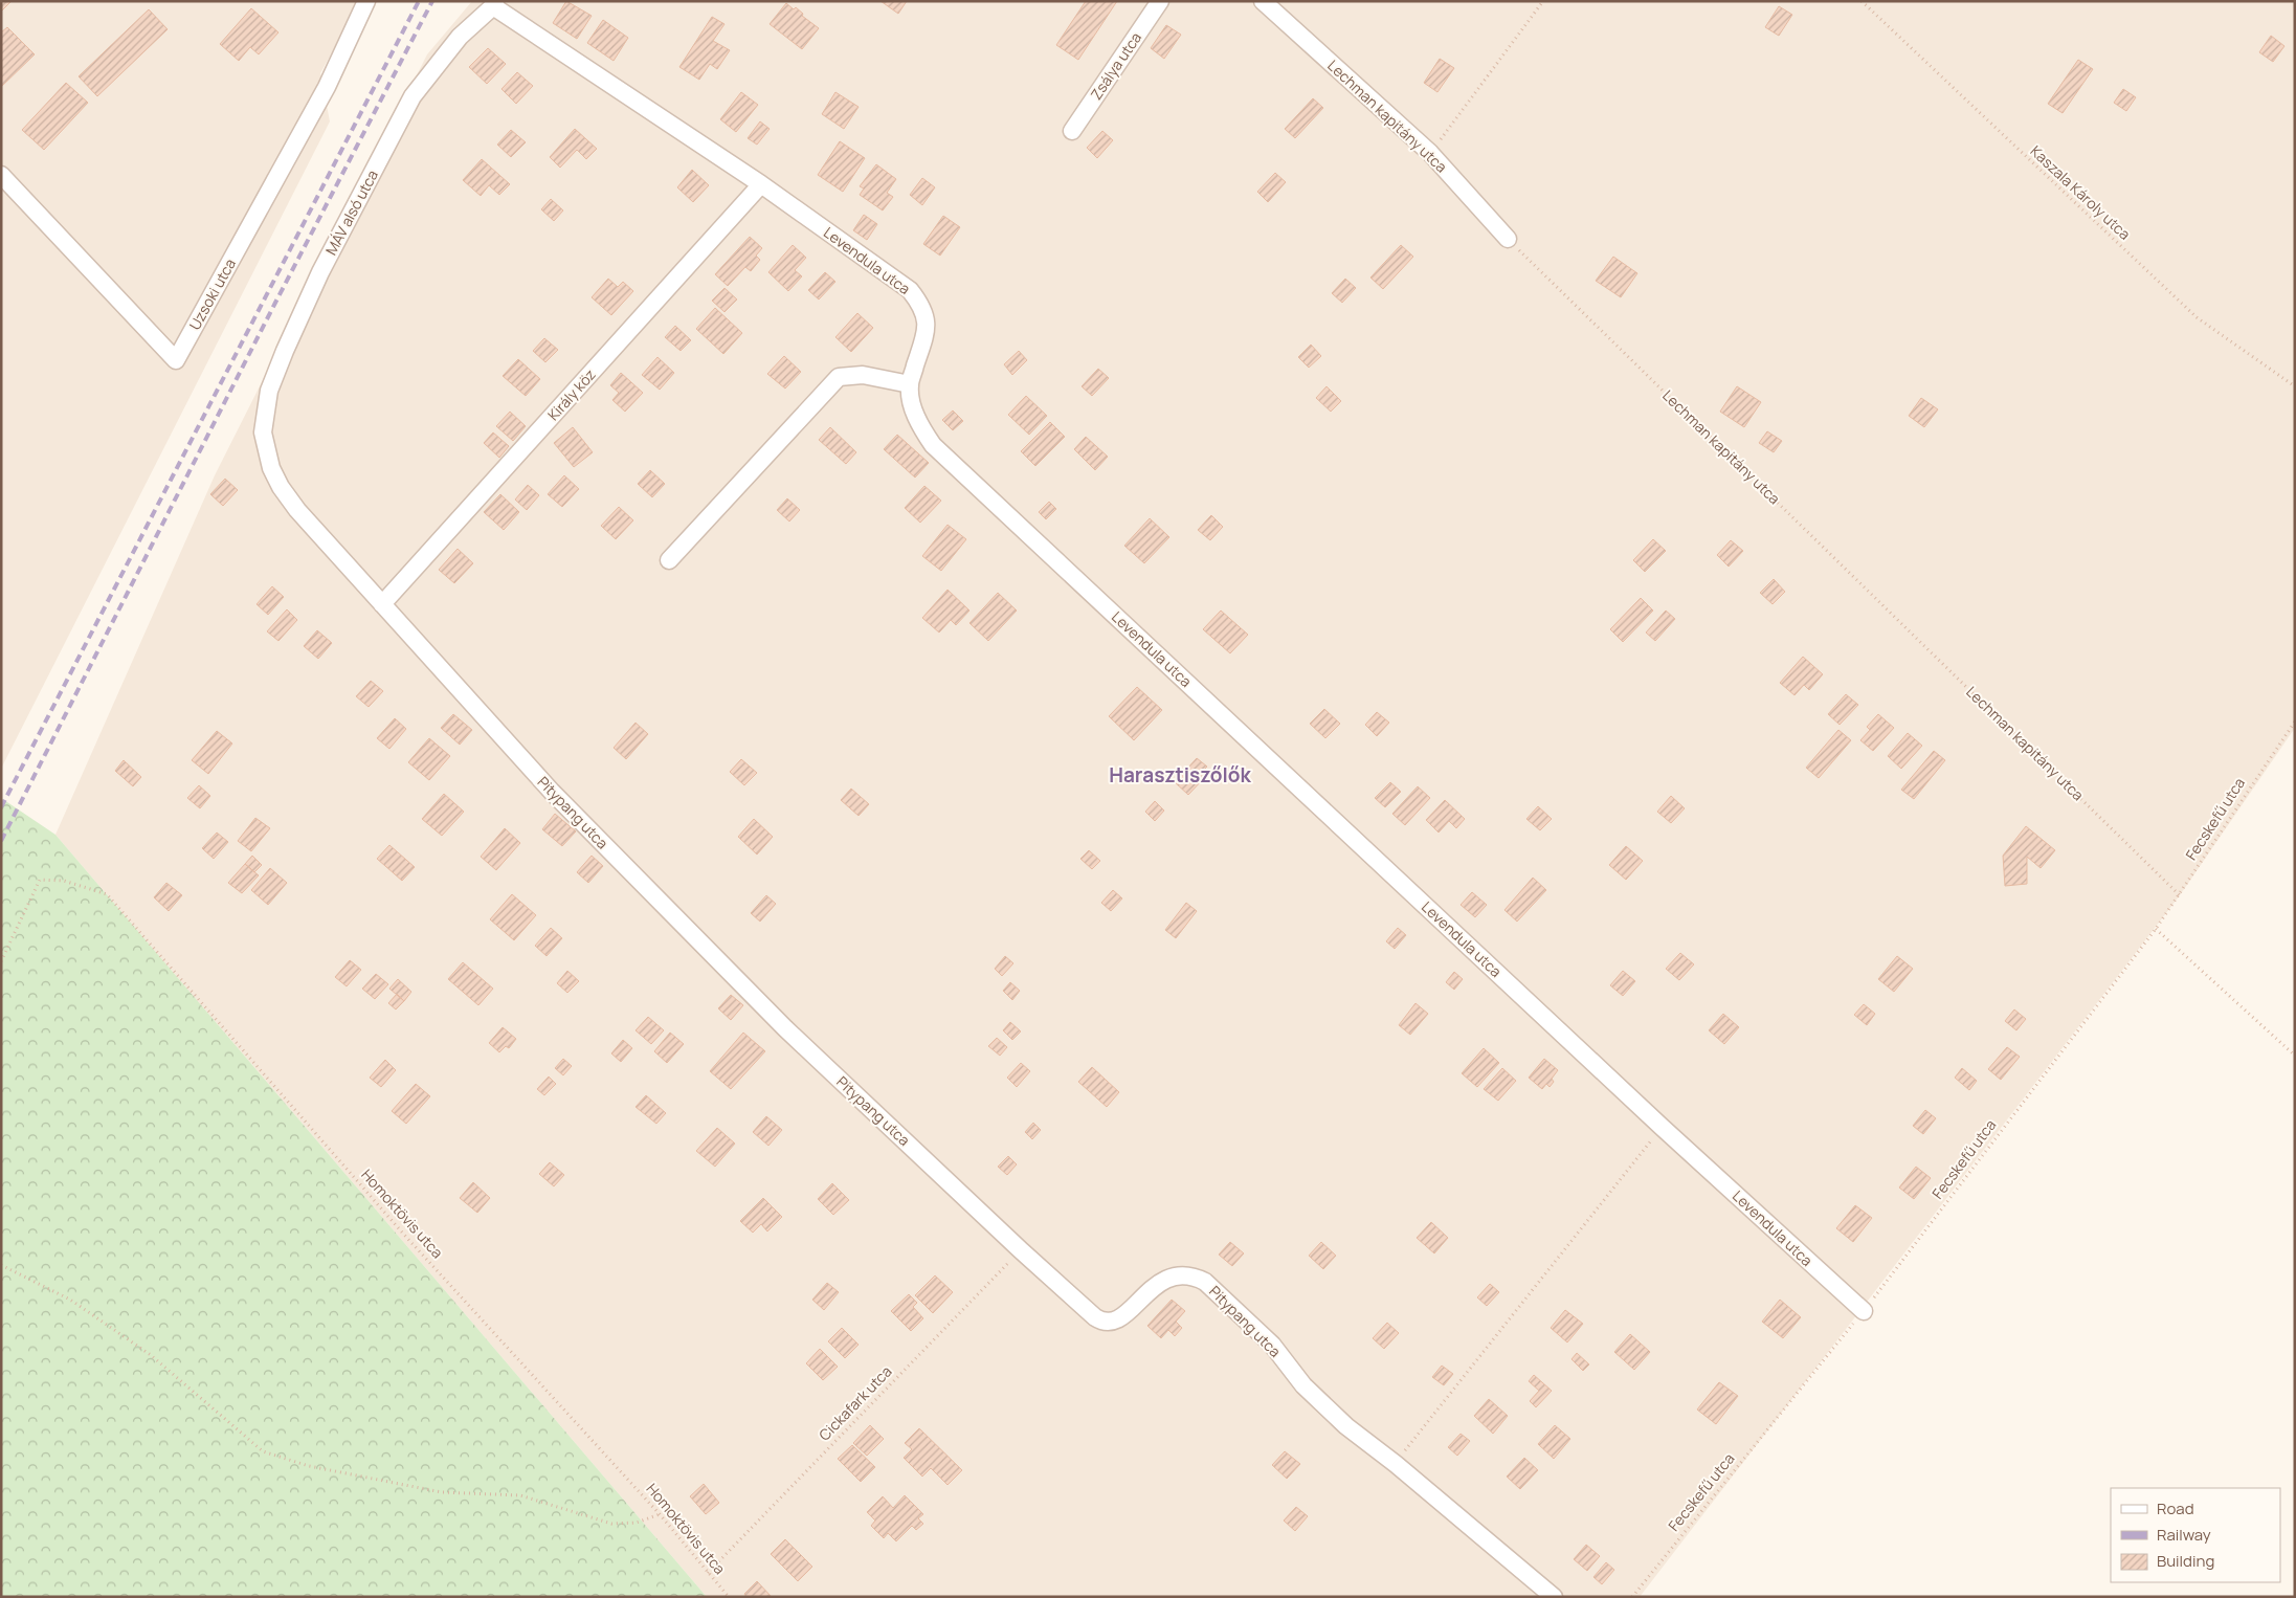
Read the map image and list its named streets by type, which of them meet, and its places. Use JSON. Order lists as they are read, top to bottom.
{
  "streets": {
    "street": [
      "Zsálya utca",
      "Lechman kapitány utca",
      "MÁV alsó utca",
      "Levendula utca",
      "Uzsoki utca",
      "Király köz",
      "Pitypang utca"
    ],
    "path": [
      "Kaszala Károly utca",
      "Fecskefű utca",
      "Homoktövis utca",
      "Cickafark utca"
    ]
  },
  "crossings": [
    ["Lechman kapitány utca", "Fecskefű utca"],
    ["MÁV alsó utca", "Levendula utca"],
    ["MÁV alsó utca", "Pitypang utca"],
    ["Levendula utca", "Király köz"],
    ["Levendula utca", "Fecskefű utca"],
    ["Király köz", "Pitypang utca"],
    ["Pitypang utca", "Cickafark utca"],
    ["Homoktövis utca", "Cickafark utca"]
  ],
  "districts": ["Harasztiszőlők"],
  "legend": ["Road", "Railway", "Building"]
}
